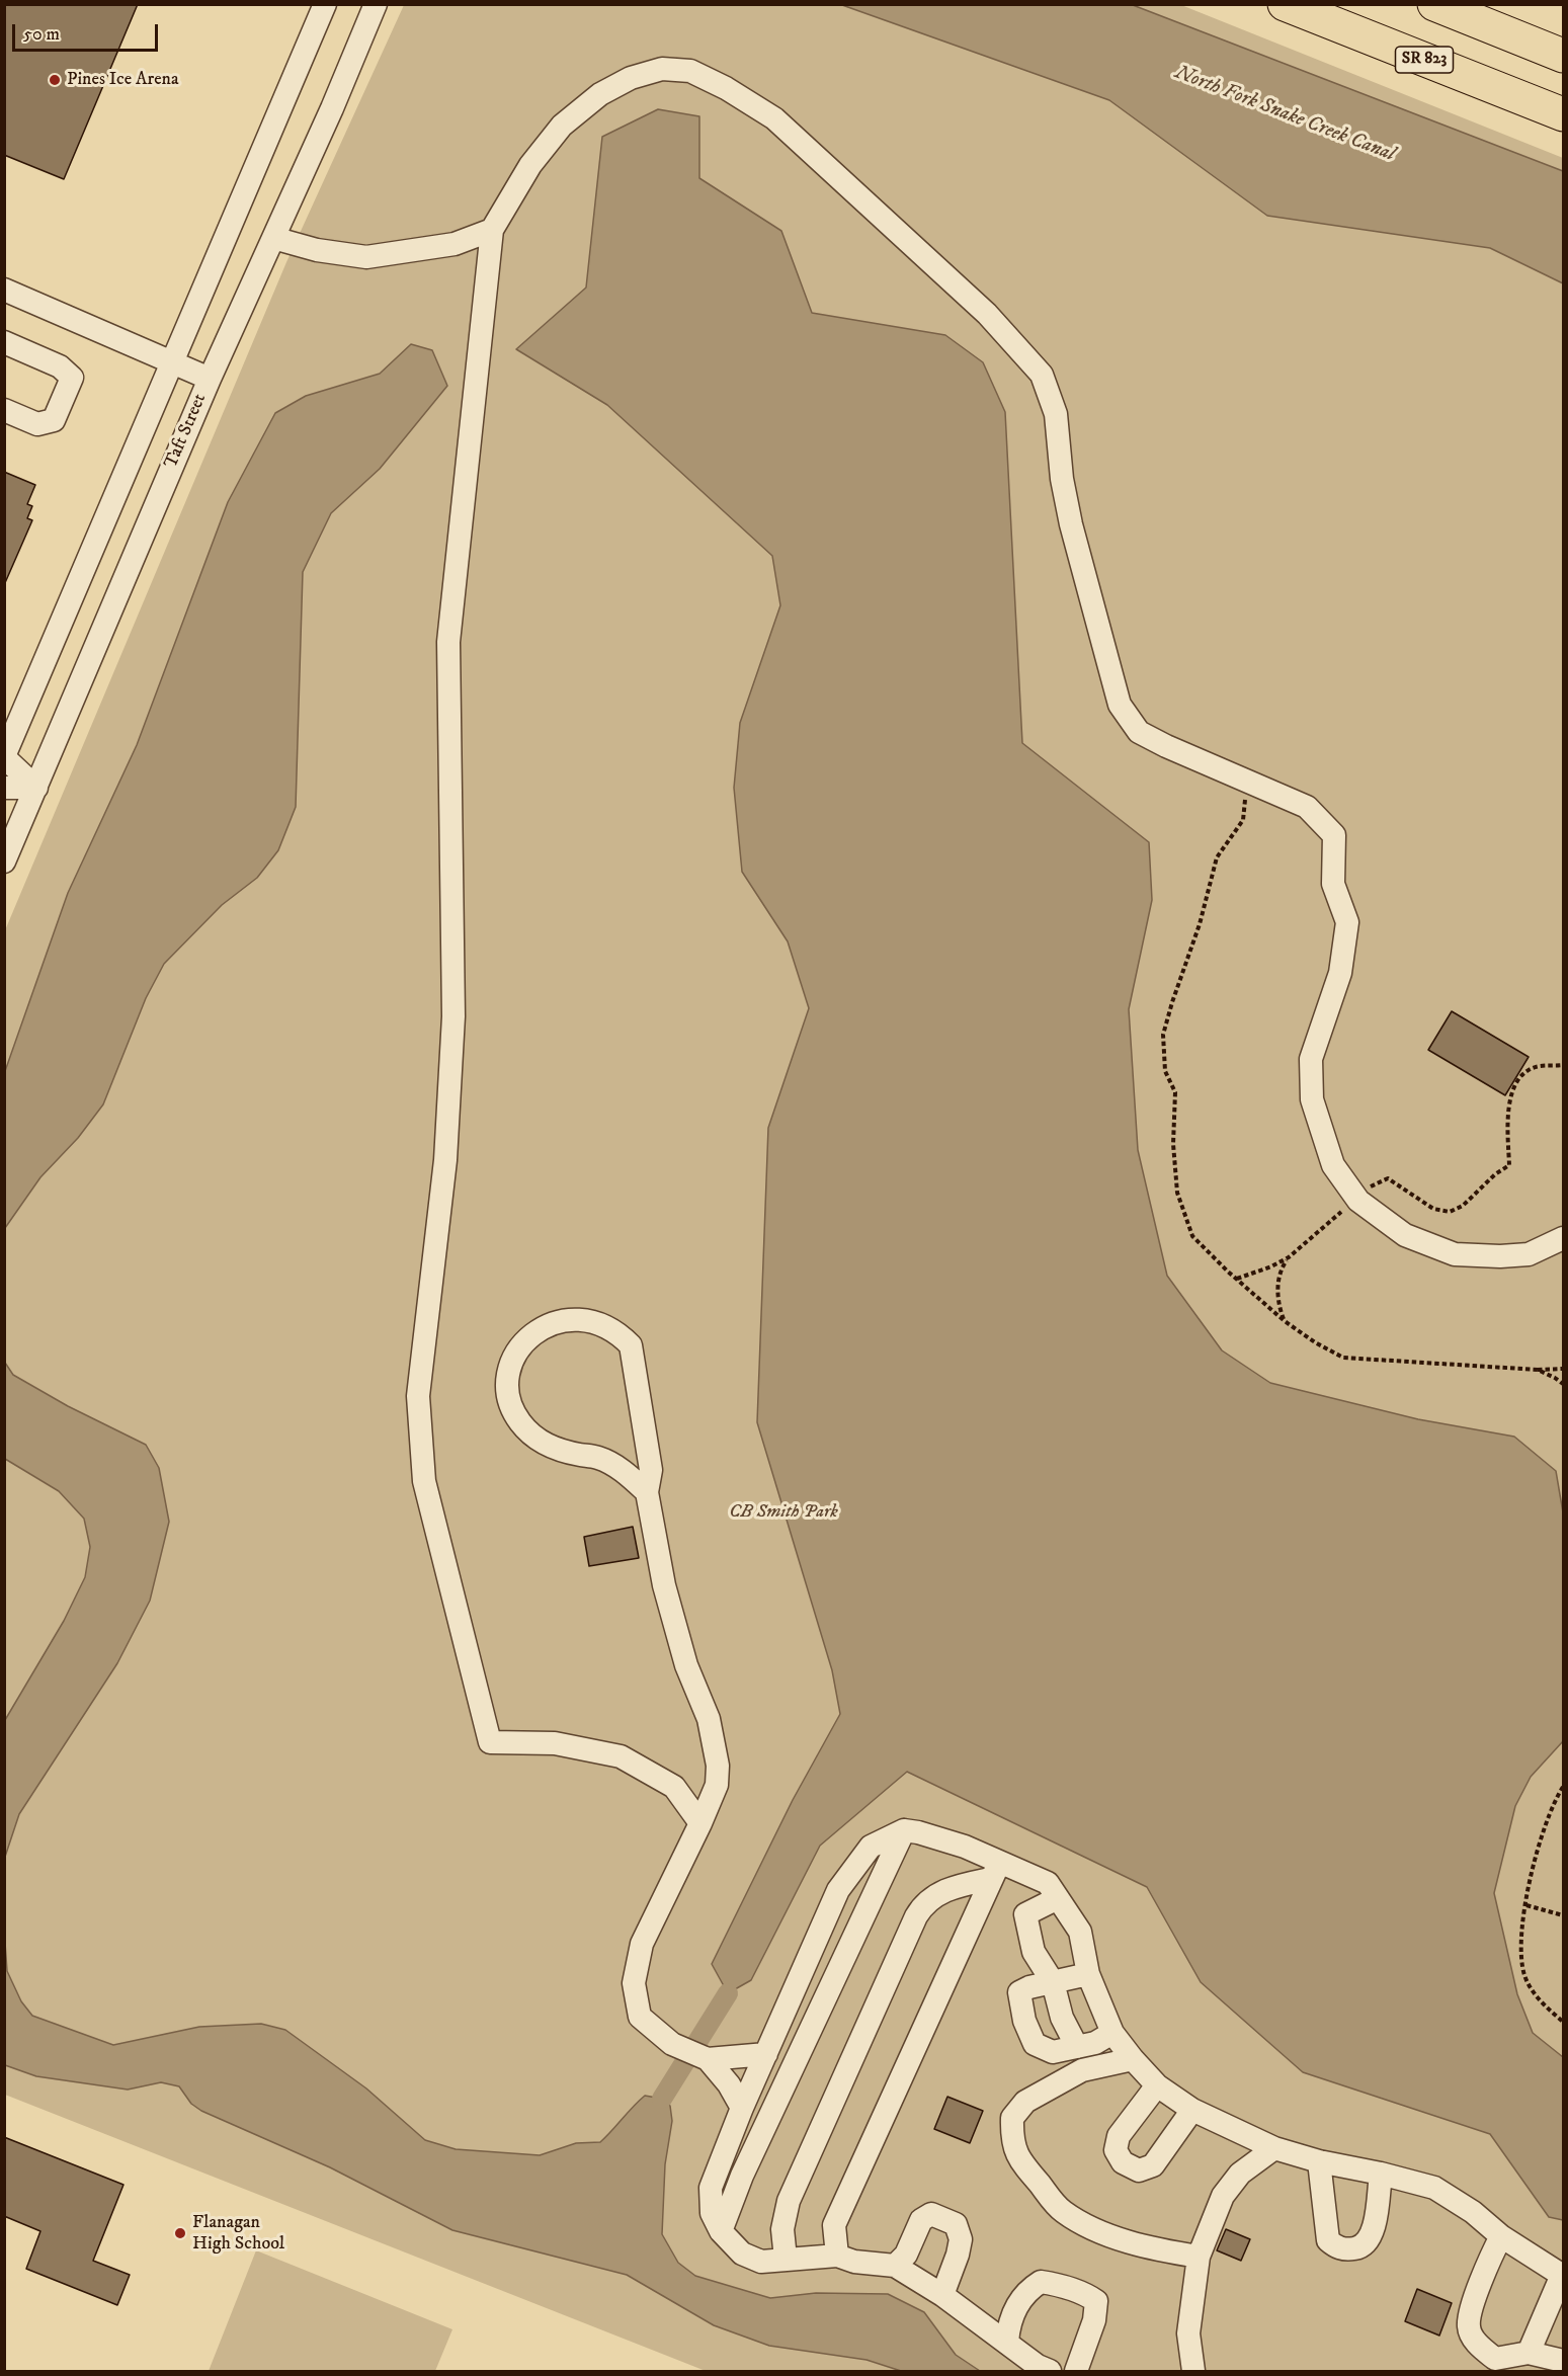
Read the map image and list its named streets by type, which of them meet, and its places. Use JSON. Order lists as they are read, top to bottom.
{
  "streets": {
    "highway": ["SR 823"],
    "street": ["Taft Street"]
  },
  "water": ["North Fork Snake Creek Canal"],
  "parks": ["CB Smith Park"],
  "places": ["Pines Ice Arena", "Flanagan High School"],
  "scale_bar": "50 m"
}
